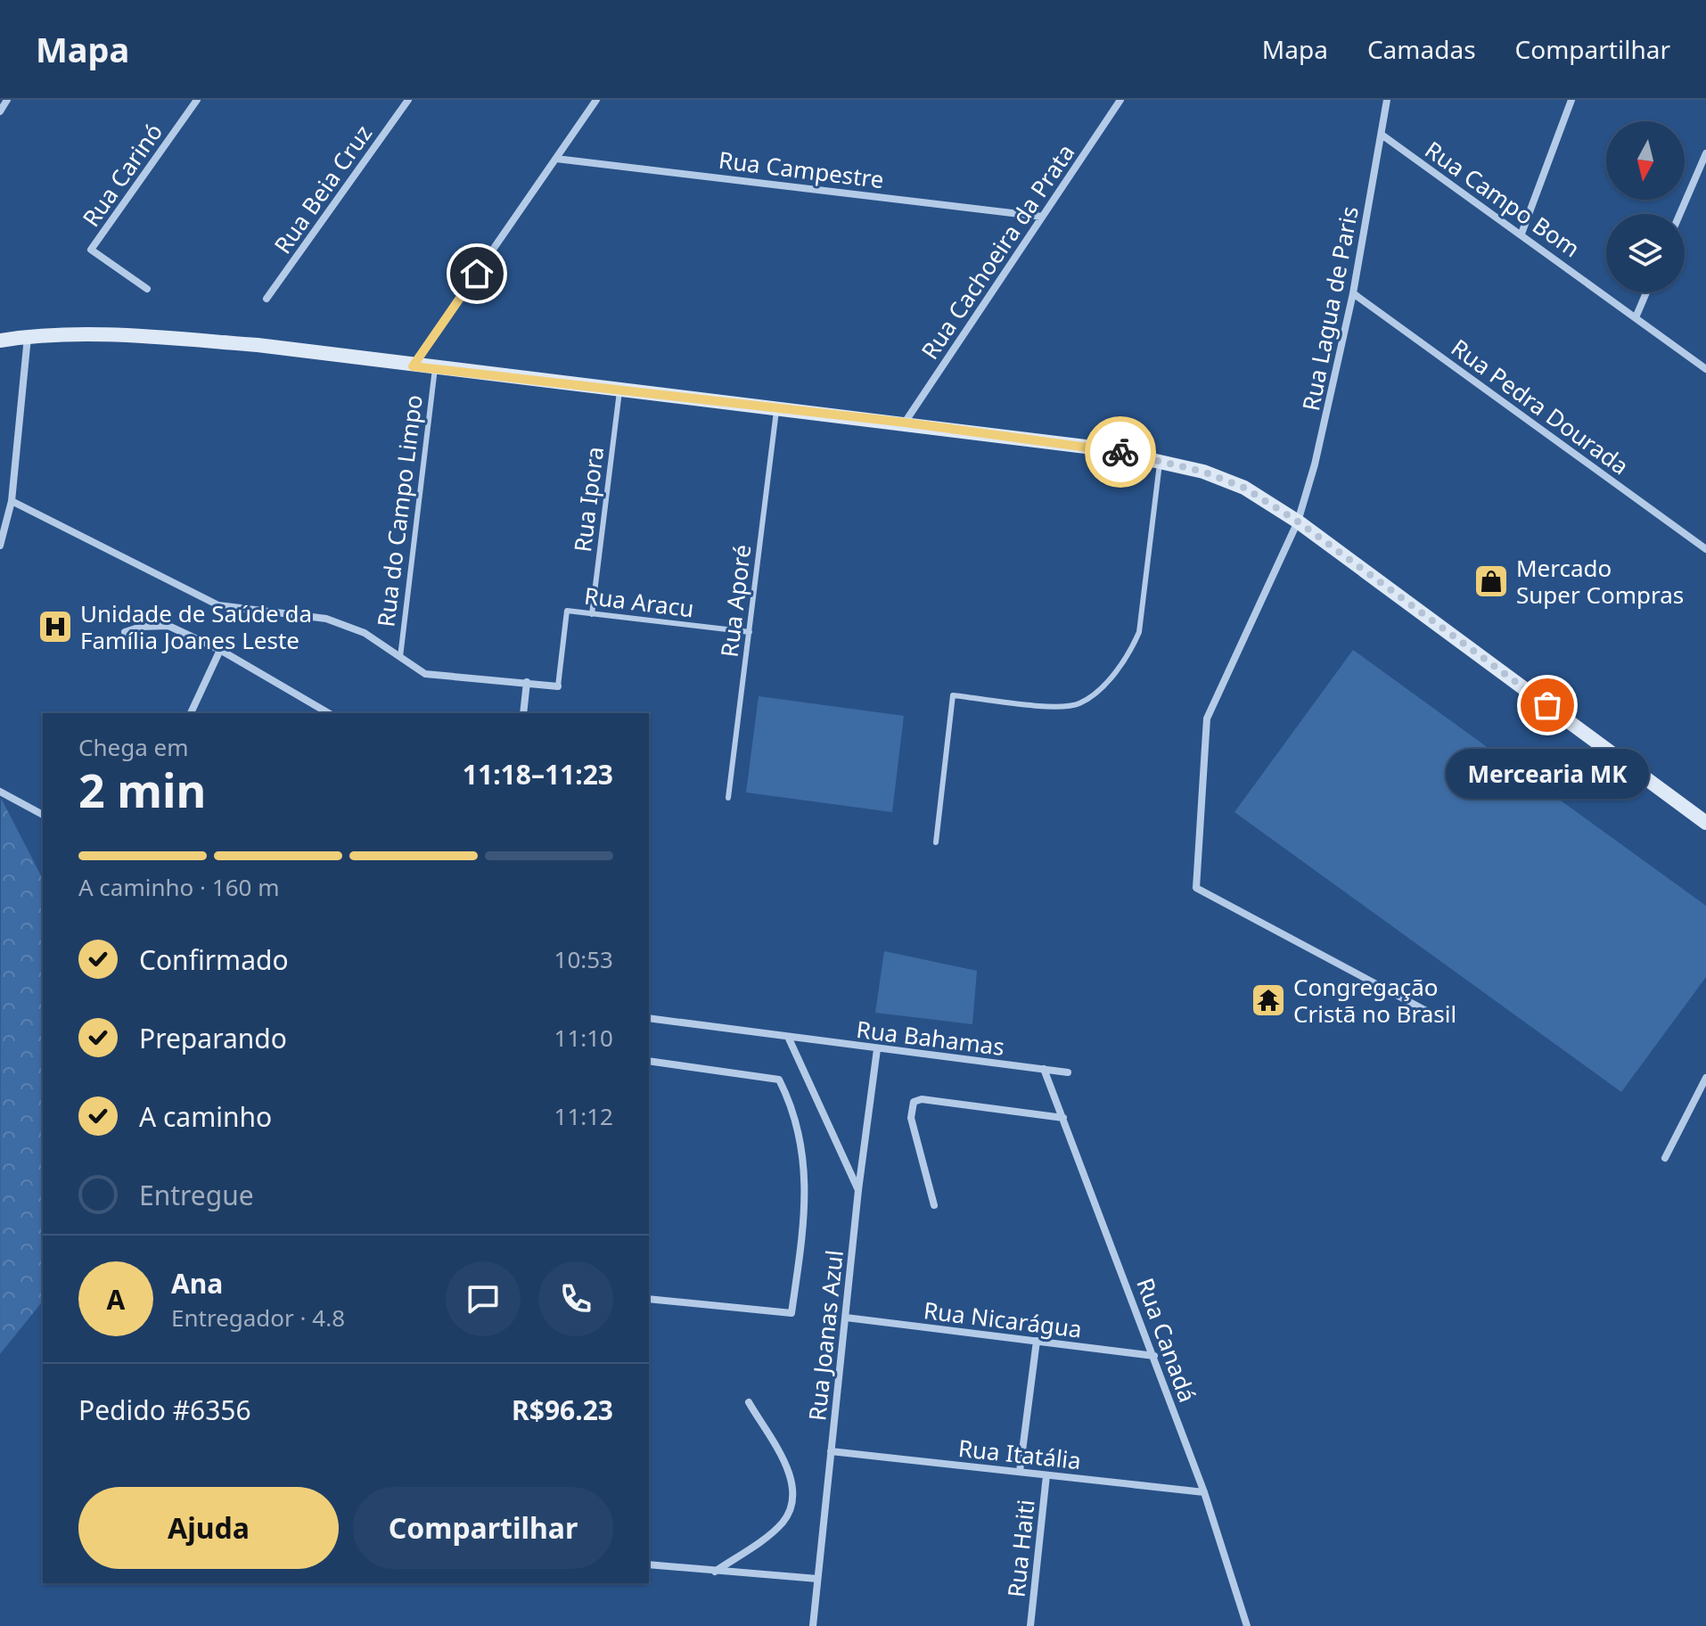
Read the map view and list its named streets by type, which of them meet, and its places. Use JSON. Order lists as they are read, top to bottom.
{
  "streets": {
    "street": [
      "Rua Campestre",
      "Rua Carinó",
      "Rua Beia Cruz",
      "Rua Campo Bom",
      "Rua Cachoeira da Prata",
      "Rua Lagua de Paris",
      "Rua Pedra Dourada",
      "Rua Bahamas",
      "Rua Nicarágua",
      "Rua Joanas Azul",
      "Rua Canadá",
      "Rua Itatália",
      "Rua Haiti"
    ],
    "lane": [
      "Rua Ipora",
      "Rua do Campo Limpo",
      "Rua Aporé",
      "Rua Aracu"
    ]
  },
  "crossings": [
    ["Rua Campestre", "Rua Cachoeira da Prata"],
    ["Rua Campo Bom", "Rua Lagua de Paris"],
    ["Rua Lagua de Paris", "Rua Pedra Dourada"],
    ["Rua Ipora", "Rua Aracu"],
    ["Rua Aporé", "Rua Aracu"],
    ["Rua Bahamas", "Rua Joanas Azul"],
    ["Rua Bahamas", "Rua Canadá"],
    ["Rua Nicarágua", "Rua Joanas Azul"],
    ["Rua Nicarágua", "Rua Canadá"],
    ["Rua Nicarágua", "Rua Haiti"],
    ["Rua Joanas Azul", "Rua Itatália"],
    ["Rua Canadá", "Rua Itatália"],
    ["Rua Itatália", "Rua Haiti"]
  ],
  "places": {
    "shop": ["Mercado Super Compras"],
    "hospital": ["Unidade de Saúde da Família Joanes Leste"],
    "other": ["Mercearia MK"],
    "temple": ["Congregação Cristã no Brasil"]
  },
  "north": "bottom",
  "page": {
    "header": "Mapa",
    "nav": ["Mapa", "Camadas", "Compartilhar"],
    "heading": ["2 min", "Chega em", "11:18–11:23"],
    "panel": [
      "Ana",
      "Entregador · 4.8",
      "Pedido #6356",
      "R$96.23"
    ],
    "bubble": "Mercearia MK",
    "bar": "A caminho · 160 m",
    "list": [
      ["Confirmado", "10:53"],
      ["Preparando", "11:10"],
      ["A caminho", "11:12"],
      "Entregue"
    ],
    "round": "A",
    "buttons": ["Ajuda", "Compartilhar"]
  }
}
